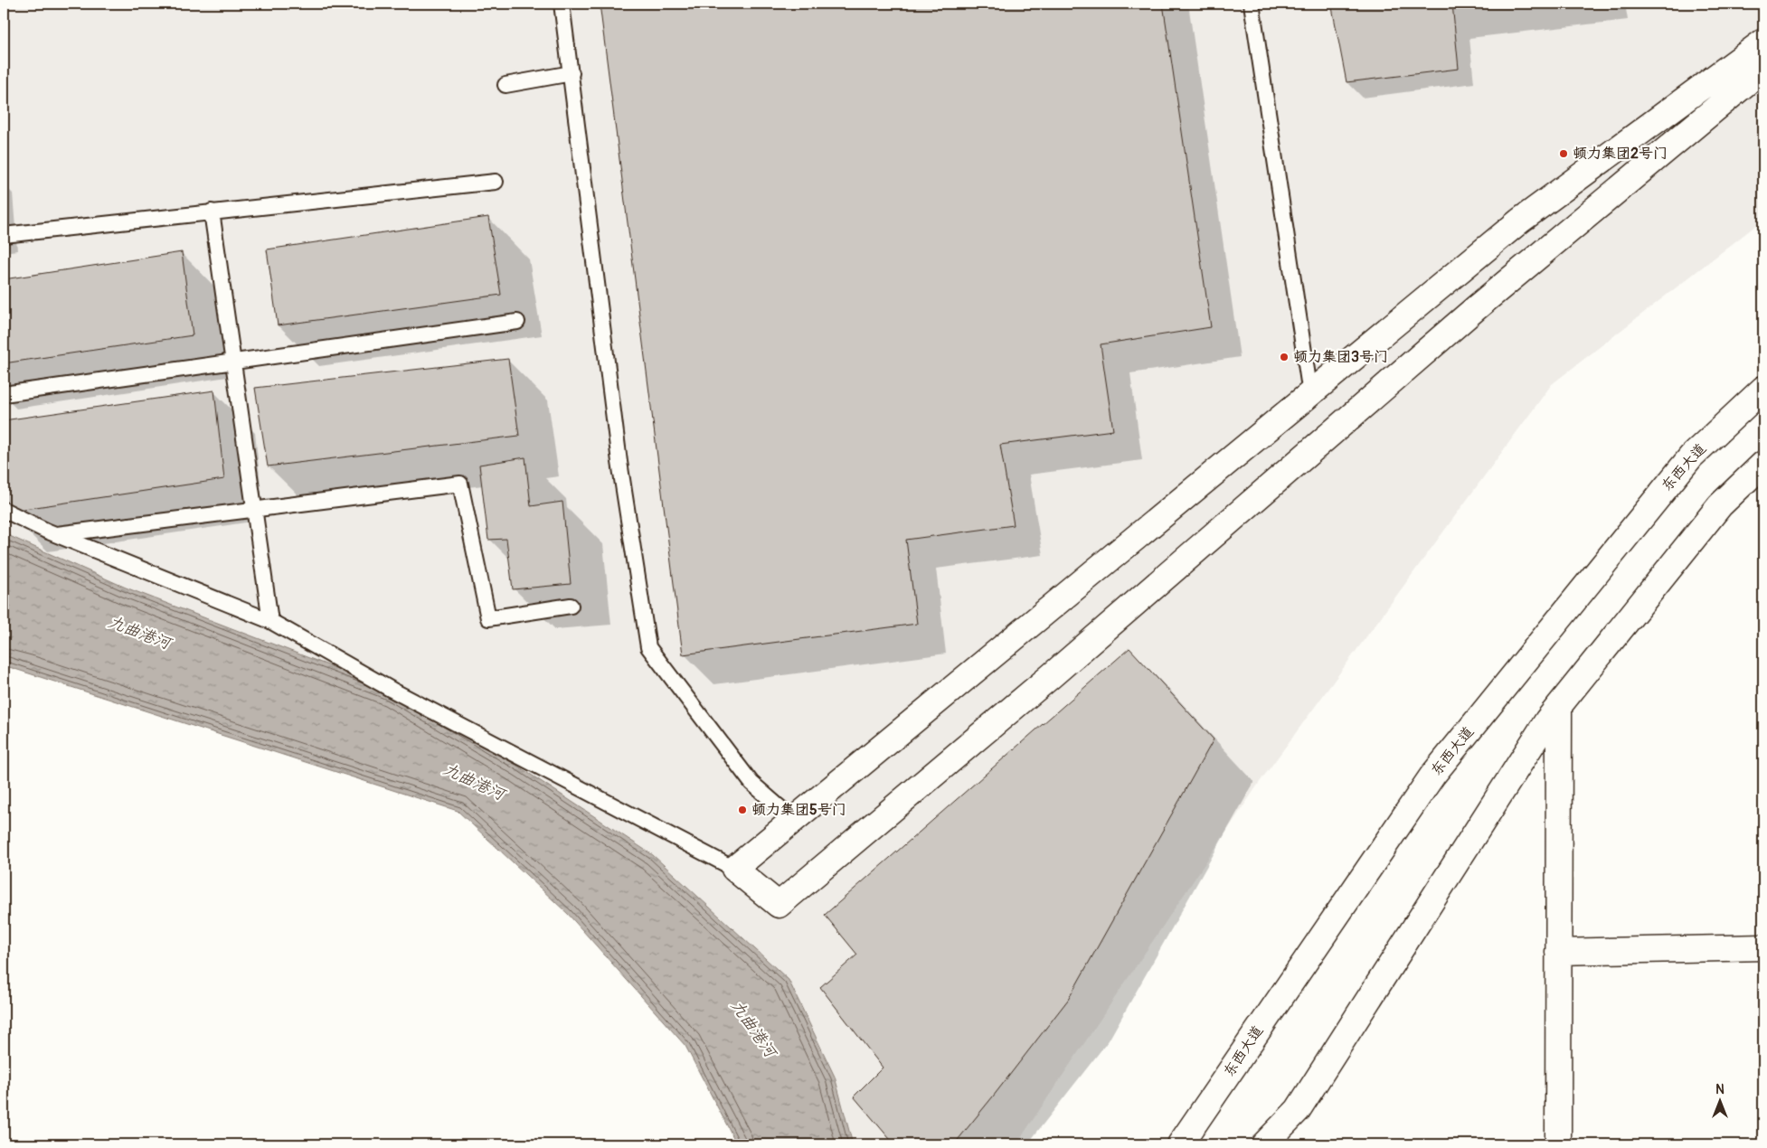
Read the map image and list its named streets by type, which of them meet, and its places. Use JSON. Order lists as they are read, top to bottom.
{
  "streets": {
    "main road": ["东西大道"]
  },
  "water": ["九曲港河"],
  "places": ["顿力集团2号门", "顿力集团3号门", "顿力集团5号门"],
  "north": "top"
}
